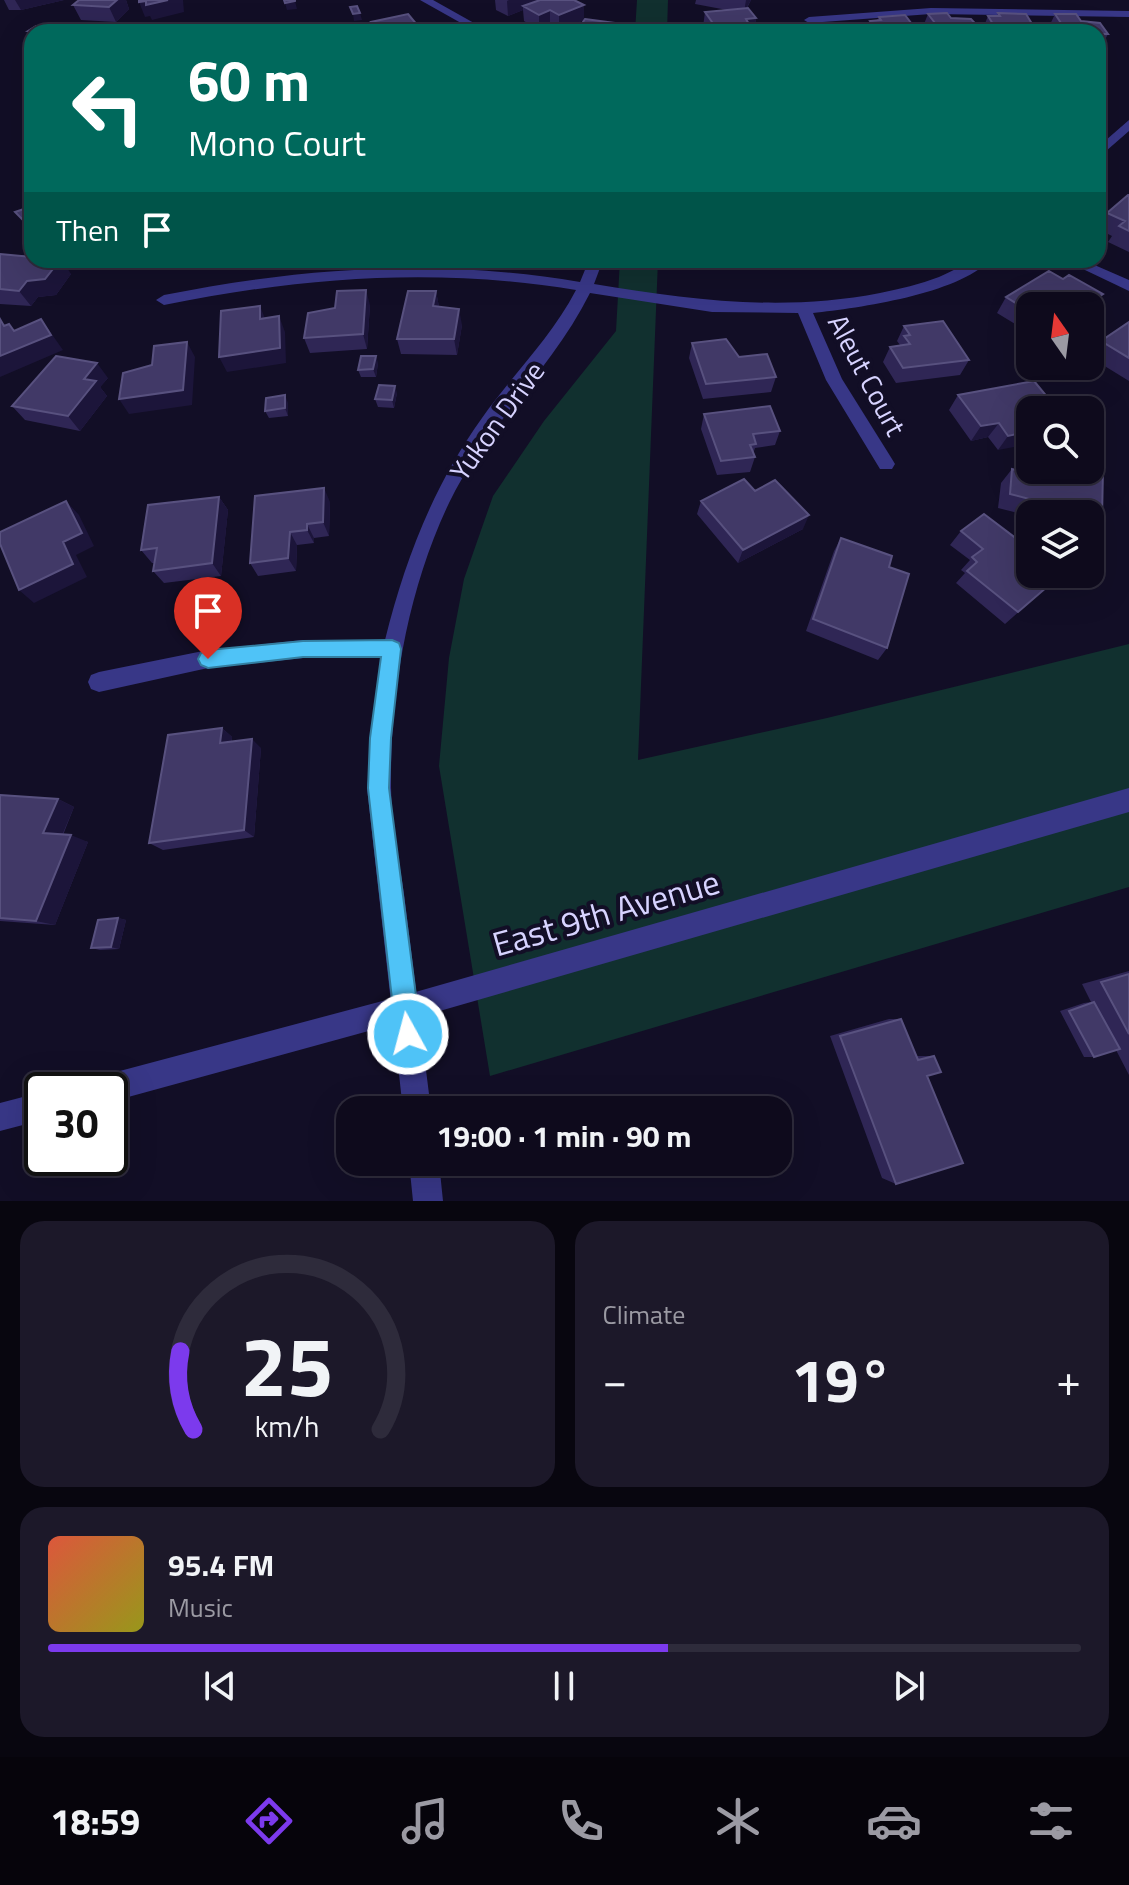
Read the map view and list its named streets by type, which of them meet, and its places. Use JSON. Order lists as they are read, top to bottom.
{
  "streets": {
    "street": ["Aleut Court", "Yukon Drive", "East 9th Avenue"]
  },
  "crossings": [
    ["Yukon Drive", "East 9th Avenue"]
  ],
  "north": "top",
  "page": {
    "turn": ["60 m", "Mono Court"],
    "then": "Then",
    "limit": "30",
    "trip": "19:00 · 1 min · 90 m",
    "tile": "Climate",
    "heat": ["−", "19°", "+"],
    "song": ["95.4 FM", "Music"],
    "tabs": "18:59",
    "gauge": ["25", "km/h"]
  }
}
